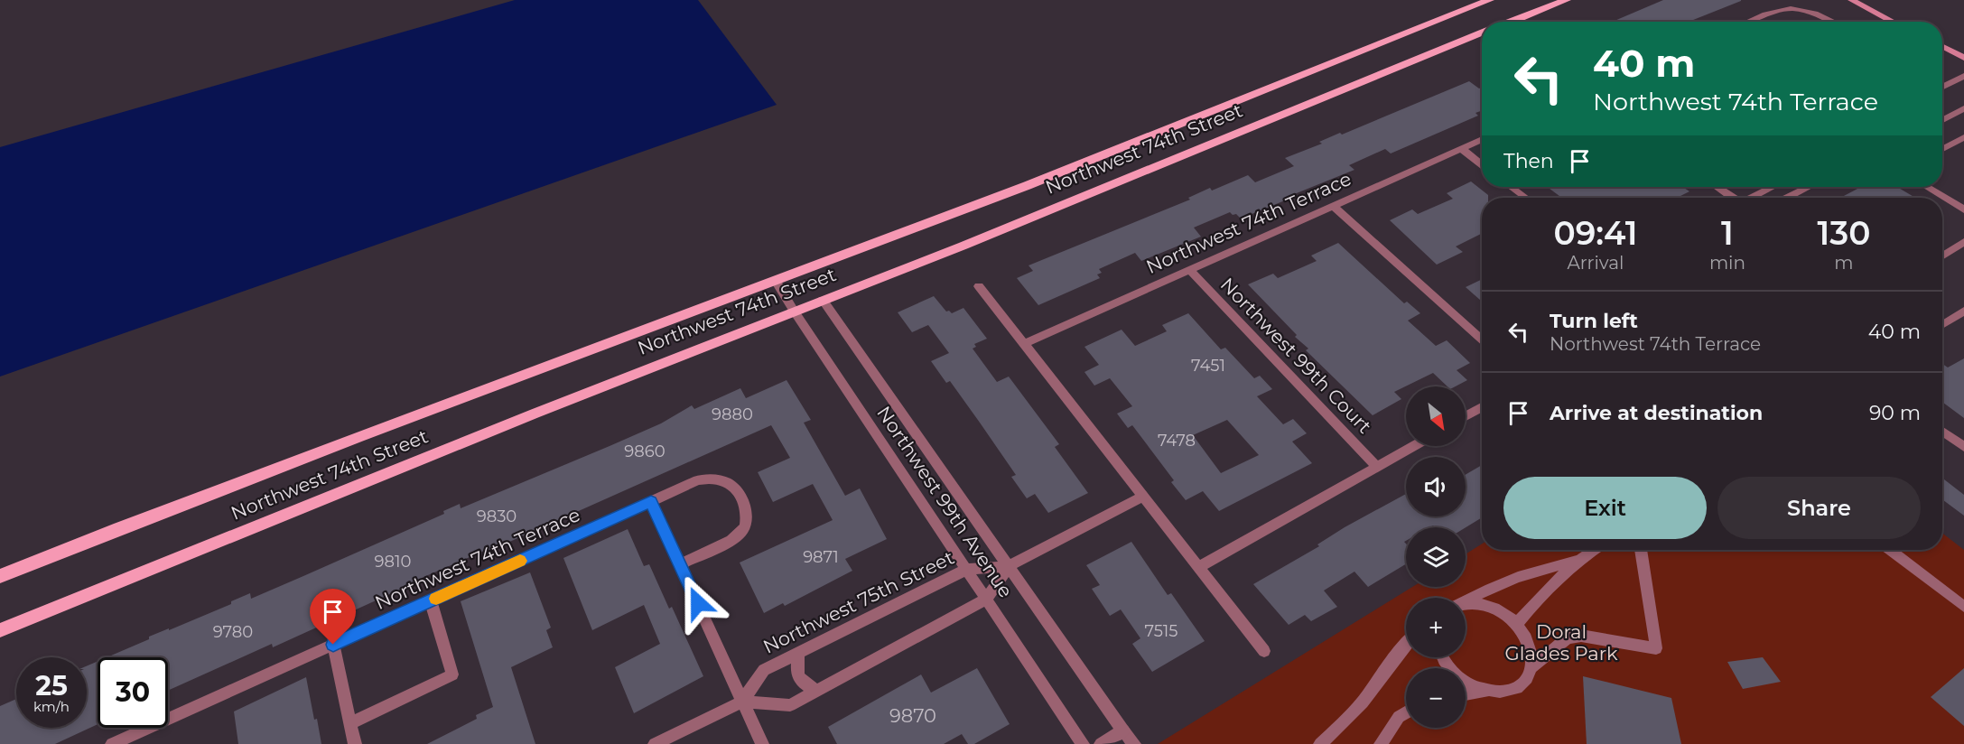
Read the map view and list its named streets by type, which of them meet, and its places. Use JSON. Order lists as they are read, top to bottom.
{
  "streets": {
    "main road": ["Northwest 74th Street"],
    "street": [
      "Northwest 74th Terrace",
      "Northwest 99th Court",
      "Northwest 99th Avenue",
      "Northwest 75th Street"
    ]
  },
  "crossings": [
    ["Northwest 74th Street", "Northwest 99th Avenue"],
    ["Northwest 74th Terrace", "Northwest 99th Court"],
    ["Northwest 99th Avenue", "Northwest 75th Street"]
  ],
  "parks": ["Doral Glades Park"],
  "house_numbers": [
    "7451",
    "9880",
    "7478",
    "9860",
    "9830",
    "9871",
    "9810",
    "7515",
    "9780",
    "9870"
  ],
  "north": "bottom right",
  "page": {
    "turn": ["40 m", "Northwest 74th Terrace"],
    "then": "Then",
    "eta": [
      "09:41",
      "Arrival",
      "1",
      "min",
      "130",
      "m"
    ],
    "list": [
      {
        "name": "Turn left",
        "note": "Northwest 74th Terrace",
        "value": "40 m"
      },
      {
        "name": "Arrive at destination",
        "value": "90 m"
      }
    ],
    "map_buttons": ["+", "−"],
    "buttons": ["Exit", "Share"],
    "speed": "25 km/h",
    "limit": "30"
  }
}
